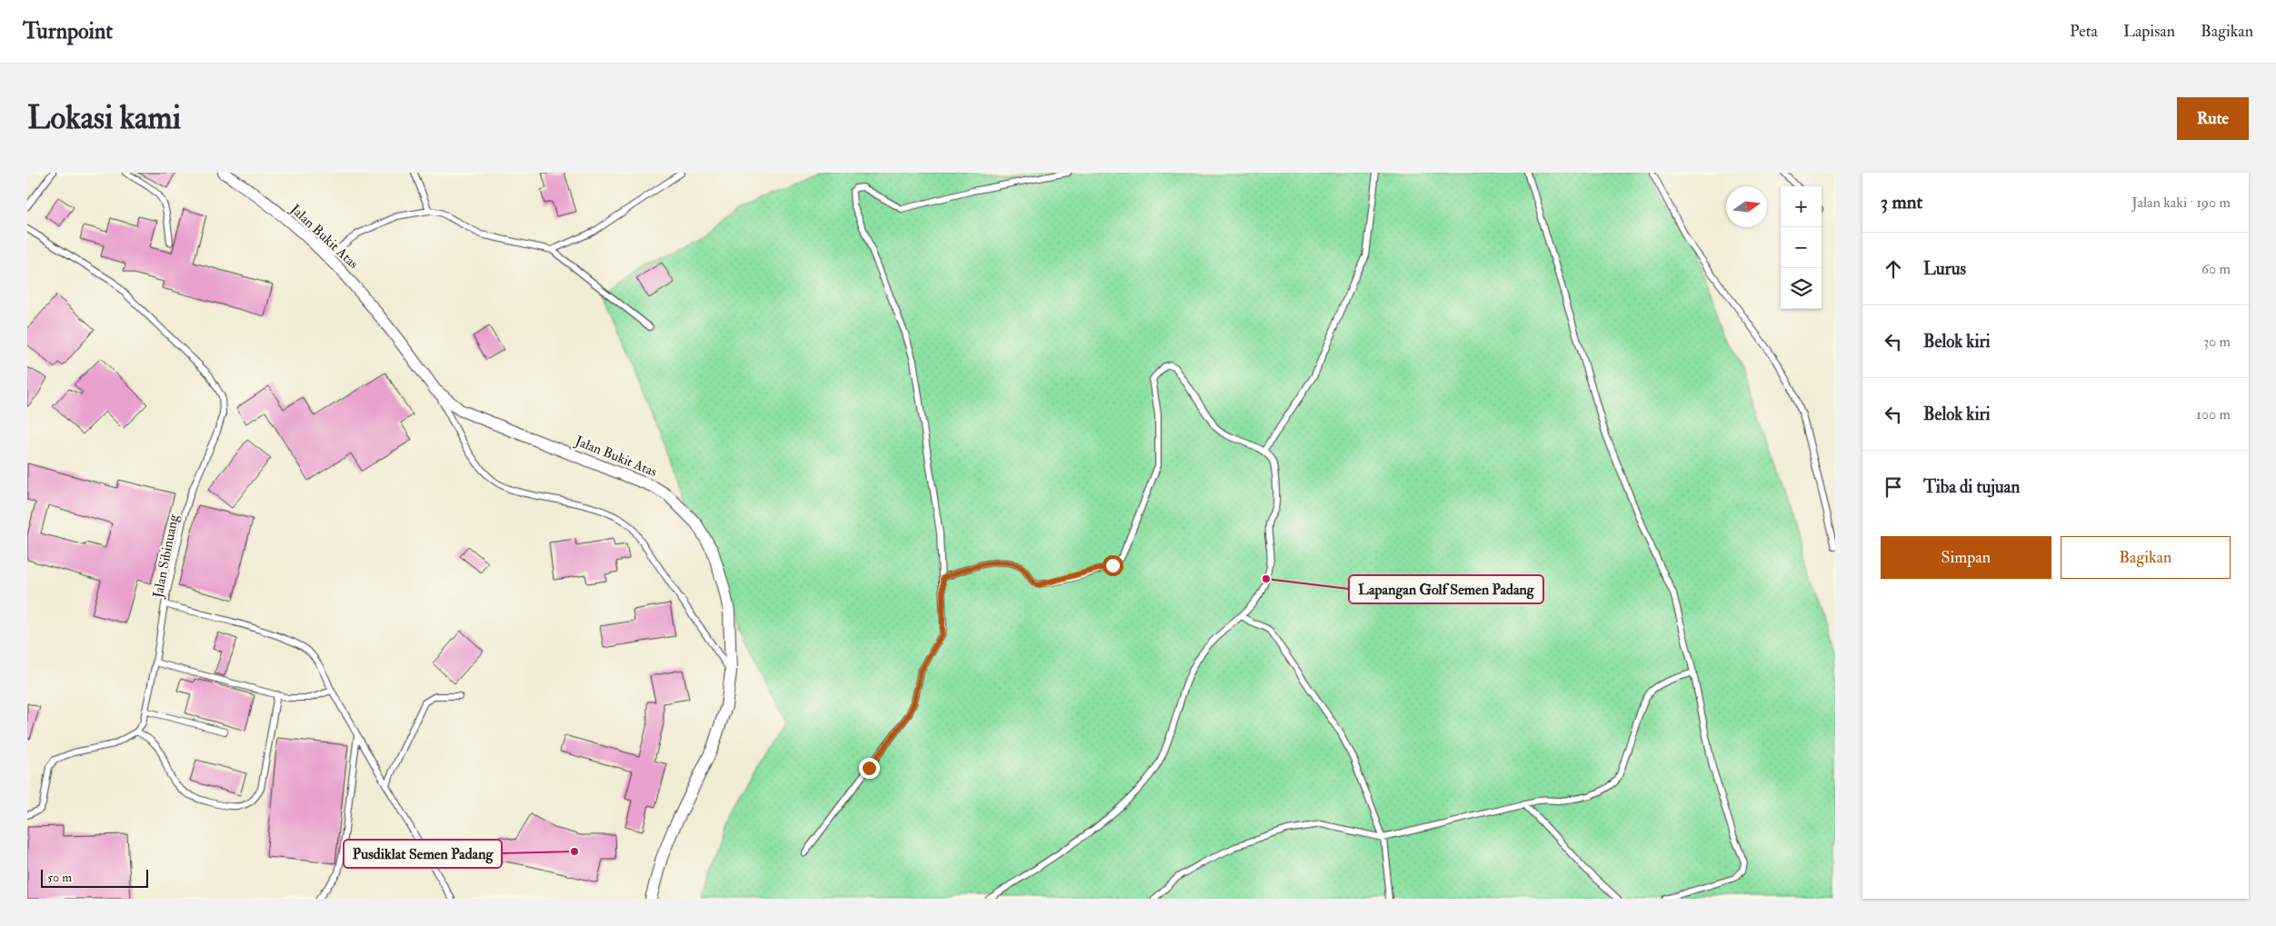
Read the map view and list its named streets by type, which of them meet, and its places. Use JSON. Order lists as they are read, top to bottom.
{
  "streets": {
    "street": ["Jalan Bukit Atas"],
    "lane": ["Jalan Sibinuang"]
  },
  "places": ["Lapangan Golf Semen Padang", "Pusdiklat Semen Padang"],
  "scale_bar": "50 m",
  "north": "right",
  "page": {
    "header": "Turnpoint",
    "nav": ["Peta", "Lapisan", "Bagikan"],
    "buttons": [
      "Rute",
      ["Simpan", "Bagikan"]
    ],
    "title": "Lokasi kami",
    "heading": ["3 mnt", "Jalan kaki · 190 m"],
    "map_buttons": ["+", "−"],
    "list": [
      ["Lurus", "60 m"],
      ["Belok kiri", "30 m"],
      ["Belok kiri", "100 m"],
      "Tiba di tujuan"
    ],
    "scale": "50 m"
  }
}
